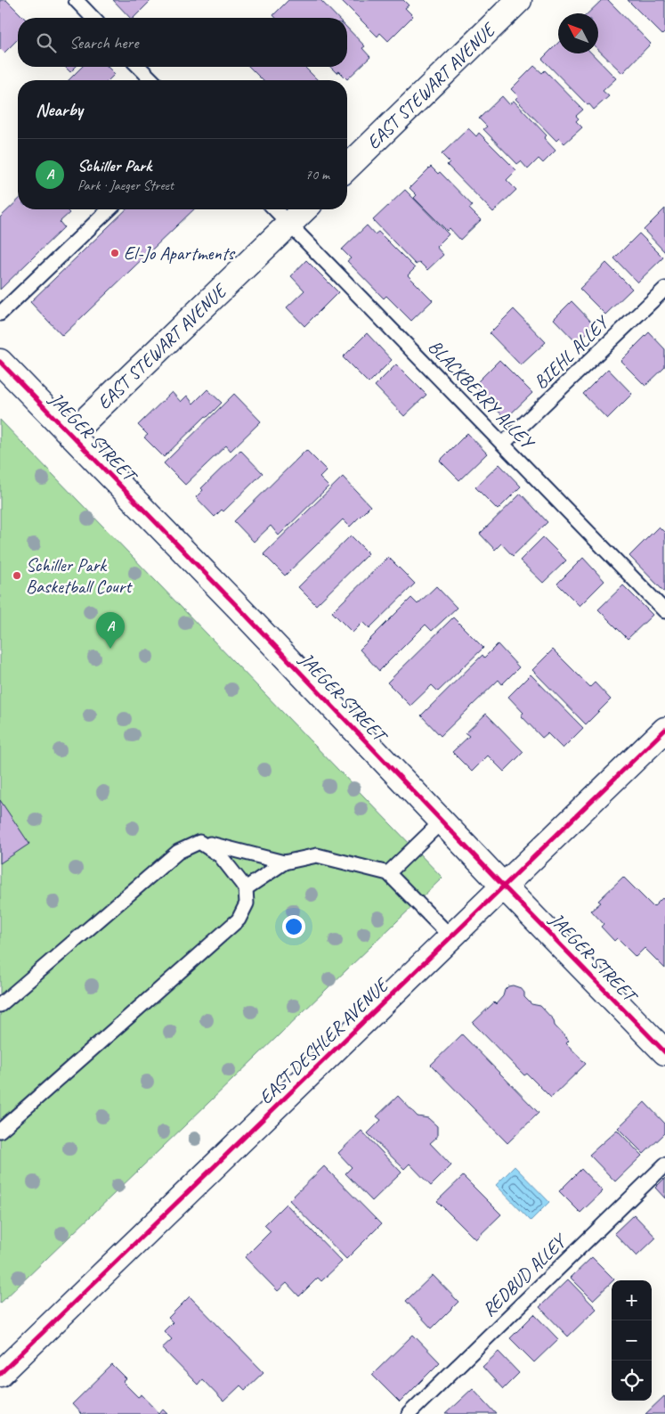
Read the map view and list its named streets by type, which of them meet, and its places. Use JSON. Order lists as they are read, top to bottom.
{
  "streets": {
    "street": ["EAST STEWART AVENUE", "JAEGER STREET", "EAST DESHLER AVENUE"],
    "lane": ["BIEHL ALLEY", "BLACKBERRY ALLEY", "REDBUD ALLEY"]
  },
  "crossings": [
    ["EAST STEWART AVENUE", "BLACKBERRY ALLEY"],
    ["EAST STEWART AVENUE", "JAEGER STREET"],
    ["BIEHL ALLEY", "BLACKBERRY ALLEY"],
    ["JAEGER STREET", "EAST DESHLER AVENUE"]
  ],
  "places": ["El-Jo Apartments", "Schiller Park Basketball Court"],
  "north": "top left",
  "page": {
    "search": "Search here",
    "heading": "Nearby",
    "list": [
      {
        "mark": "A",
        "name": "Schiller Park",
        "note": "Park · Jaeger Street",
        "value": "70 m"
      }
    ],
    "pins": "A",
    "map_buttons": ["+", "−"]
  }
}
